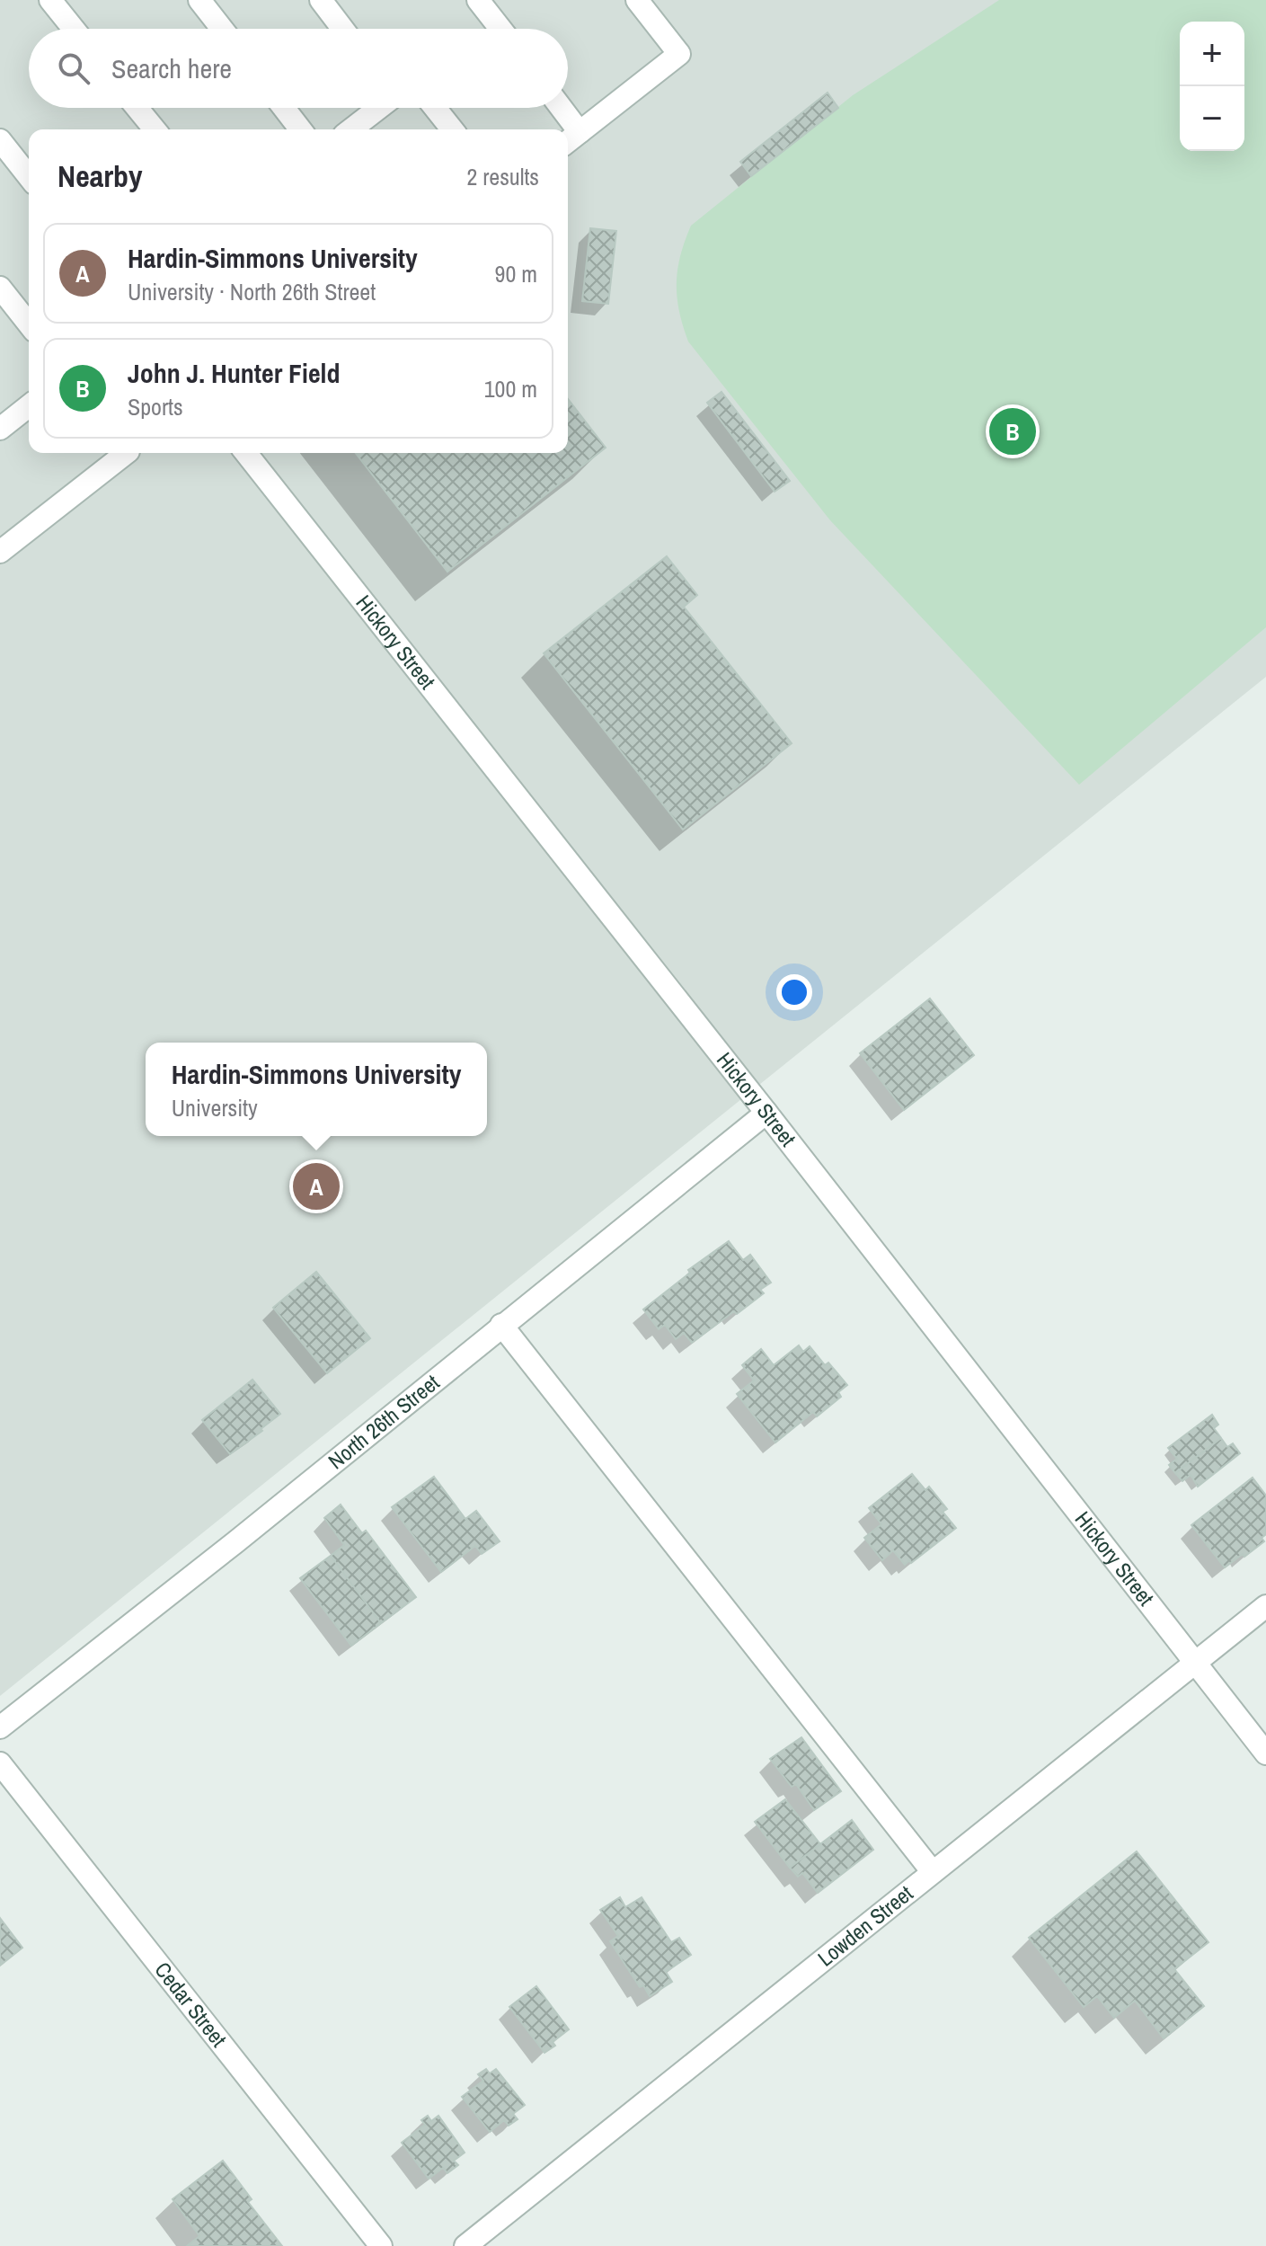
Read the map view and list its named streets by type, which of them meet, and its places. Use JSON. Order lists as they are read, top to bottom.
{
  "streets": {
    "street": [
      "Hickory Street",
      "North 26th Street",
      "Lowden Street",
      "Cedar Street"
    ]
  },
  "crossings": [
    ["Hickory Street", "North 26th Street"],
    ["Hickory Street", "Lowden Street"]
  ],
  "page": {
    "map_buttons": ["+", "−"],
    "search": "Search here",
    "heading": ["Nearby", "2 results"],
    "list": [
      {
        "mark": "A",
        "name": "Hardin-Simmons University",
        "note": "University · North 26th Street",
        "value": "90 m"
      },
      {
        "mark": "B",
        "name": "John J. Hunter Field",
        "note": "Sports",
        "value": "100 m"
      }
    ],
    "pins": ["B", "A"],
    "popup": ["Hardin-Simmons University", "University"]
  }
}
